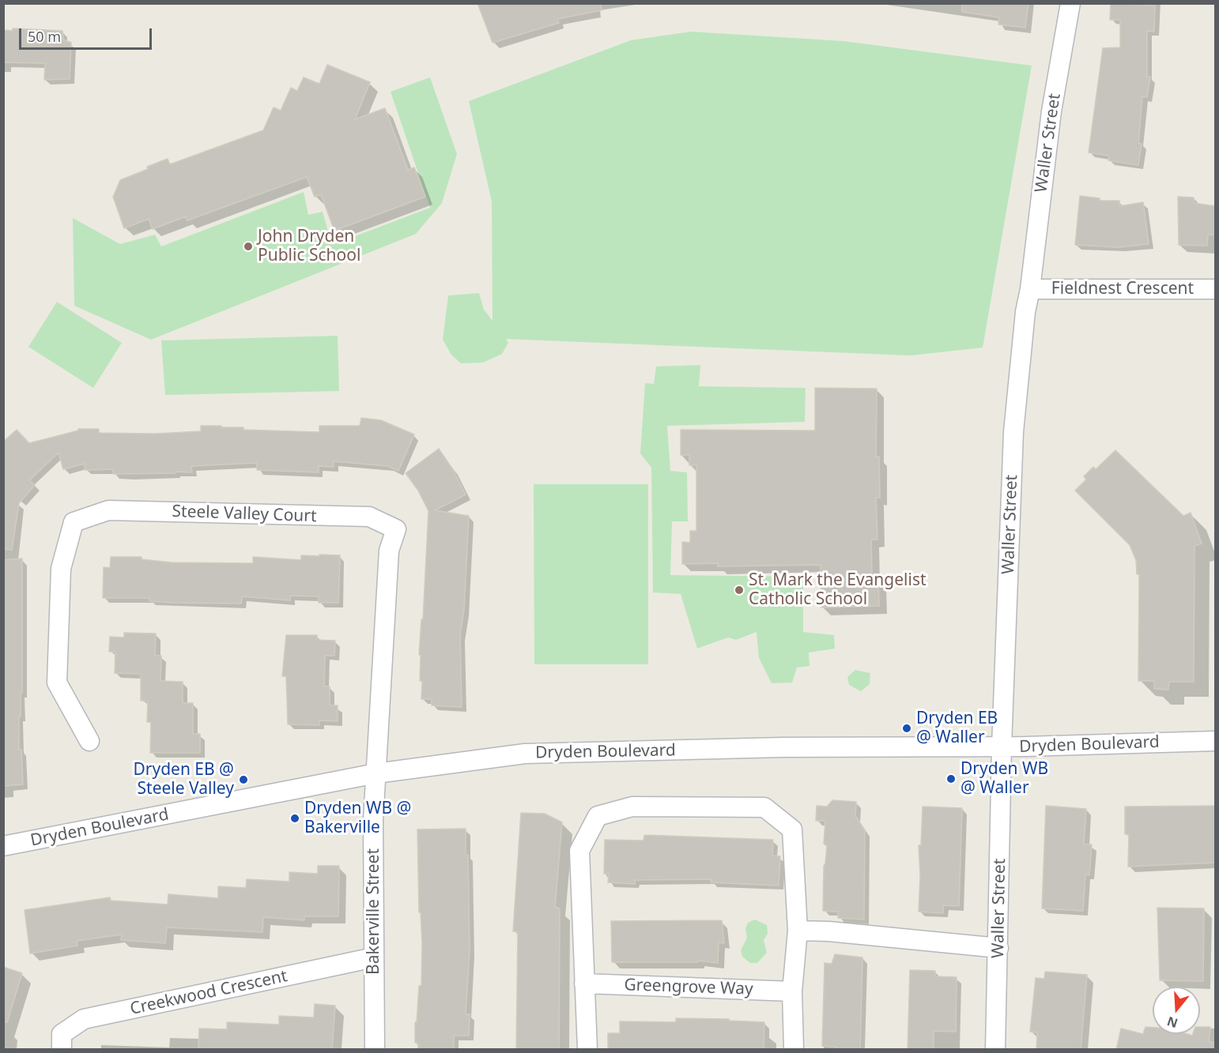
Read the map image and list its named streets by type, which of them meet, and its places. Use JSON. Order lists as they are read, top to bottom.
{
  "streets": {
    "street": [
      "Waller Street",
      "Fieldnest Crescent",
      "Steele Valley Court",
      "Dryden Boulevard",
      "Bakerville Street",
      "Greengrove Way",
      "Creekwood Crescent"
    ]
  },
  "crossings": [
    ["Waller Street", "Fieldnest Crescent"],
    ["Waller Street", "Dryden Boulevard"],
    ["Steele Valley Court", "Dryden Boulevard"],
    ["Steele Valley Court", "Bakerville Street"],
    ["Dryden Boulevard", "Bakerville Street"],
    ["Bakerville Street", "Creekwood Crescent"]
  ],
  "places": [
    "John Dryden Public School",
    "St. Mark the Evangelist Catholic School",
    "Dryden EB @ Waller",
    "Dryden WB @ Waller",
    "Dryden EB @ Steele Valley",
    "Dryden WB @ Bakerville"
  ],
  "scale_bar": "50 m",
  "north": "bottom"
}
